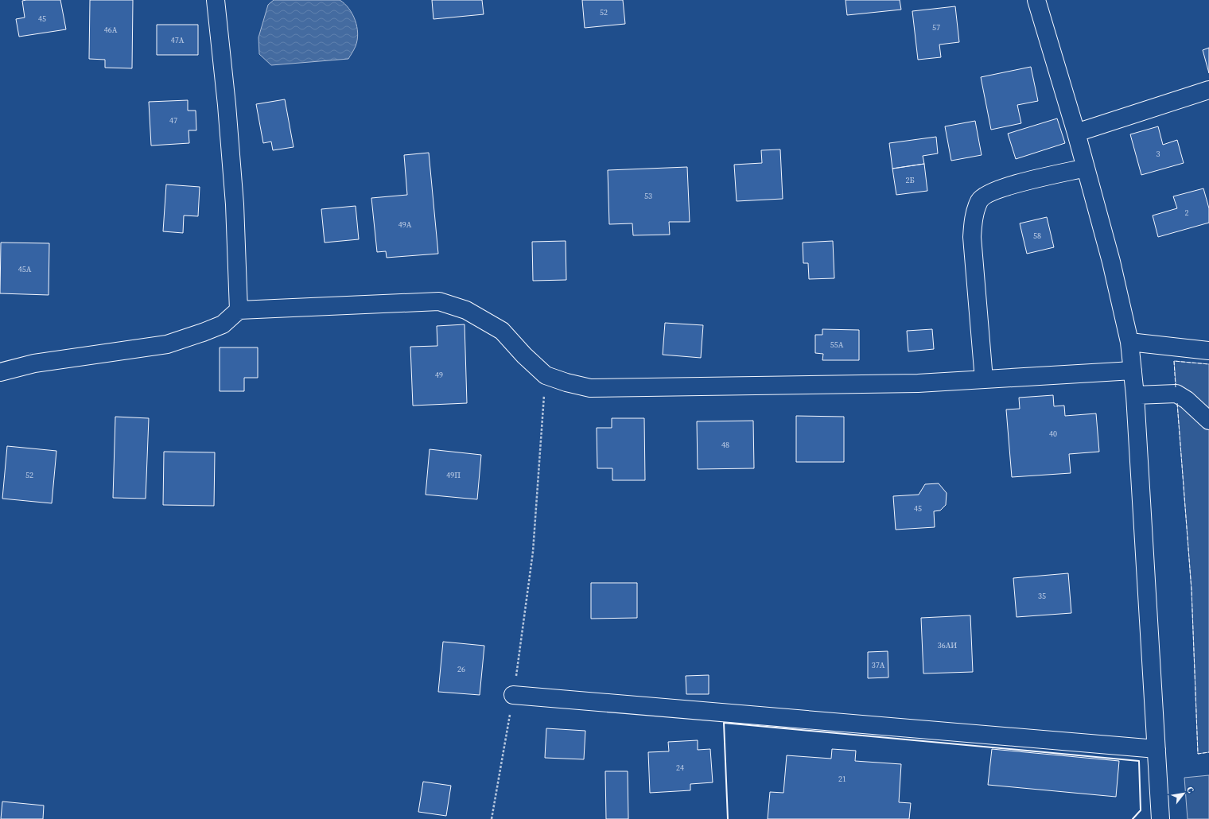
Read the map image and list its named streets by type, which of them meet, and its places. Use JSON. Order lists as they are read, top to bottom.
{
  "house_numbers": [
    "52",
    "45",
    "57",
    "46А",
    "47А",
    "47",
    "3",
    "2Б",
    "53",
    "2",
    "49А",
    "58",
    "45А",
    "55А",
    "49",
    "40",
    "48",
    "52",
    "49П",
    "45",
    "35",
    "36АИ",
    "37А",
    "26",
    "24",
    "21"
  ],
  "north": "top right"
}
